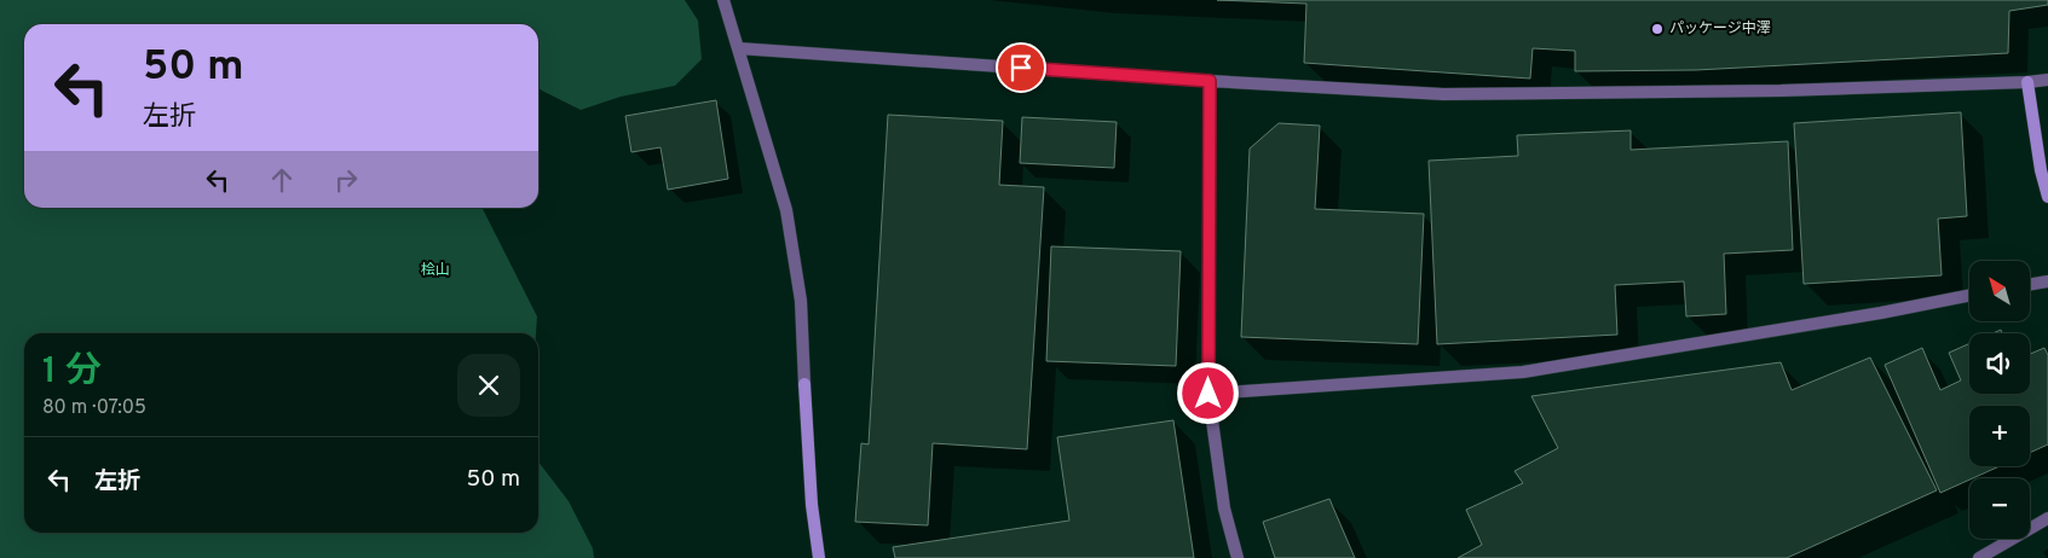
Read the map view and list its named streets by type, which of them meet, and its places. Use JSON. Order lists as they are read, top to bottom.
{
  "parks": ["桧山"],
  "places": ["パッケージ中澤"],
  "north": "top left",
  "page": {
    "turn": ["50 m", "左折"],
    "map_buttons": ["+", "−"],
    "heading": ["1 分", "80 m · 07:05"],
    "list": [
      {
        "name": "左折",
        "value": "50 m"
      }
    ]
  }
}
